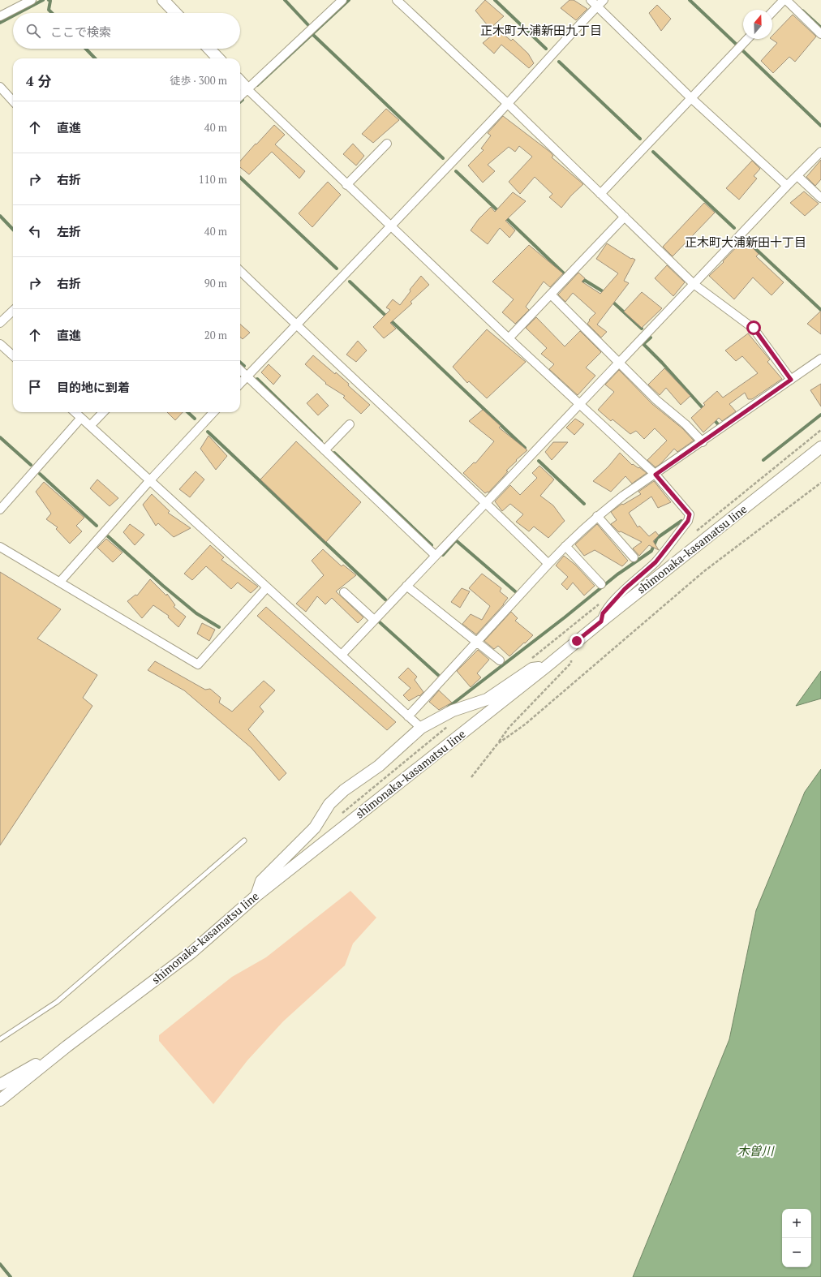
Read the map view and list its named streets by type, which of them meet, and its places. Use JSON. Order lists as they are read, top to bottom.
{
  "streets": {
    "main road": ["shimonaka-kasamatsu line"]
  },
  "districts": ["正木町大浦新田九丁目", "正木町大浦新田十丁目"],
  "water": ["木曽川"],
  "north": "top",
  "page": {
    "search": "ここで検索",
    "heading": ["4 分", "徒歩 · 300 m"],
    "list": [
      ["直進", "40 m"],
      ["右折", "110 m"],
      ["左折", "40 m"],
      ["右折", "90 m"],
      ["直進", "20 m"],
      "目的地に到着"
    ],
    "map_buttons": ["+", "−"]
  }
}
